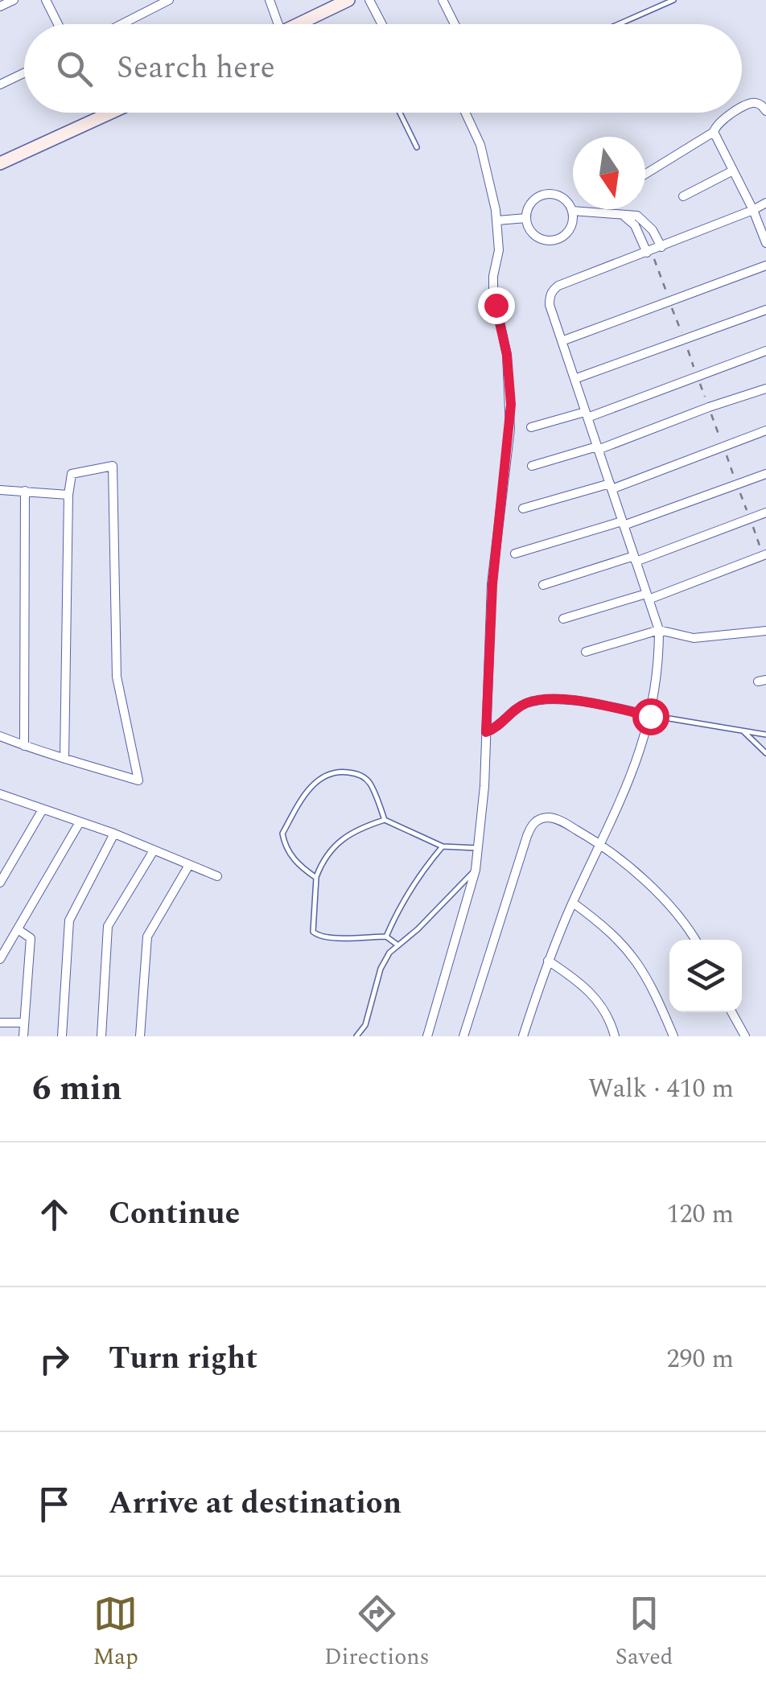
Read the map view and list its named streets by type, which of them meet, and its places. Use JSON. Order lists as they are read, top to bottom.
{
  "north": "bottom",
  "page": {
    "search": "Search here",
    "heading": ["6 min", "Walk · 410 m"],
    "list": [
      ["Continue", "120 m"],
      ["Turn right", "290 m"],
      "Arrive at destination"
    ],
    "nav": ["Map", "Directions", "Saved"]
  }
}
